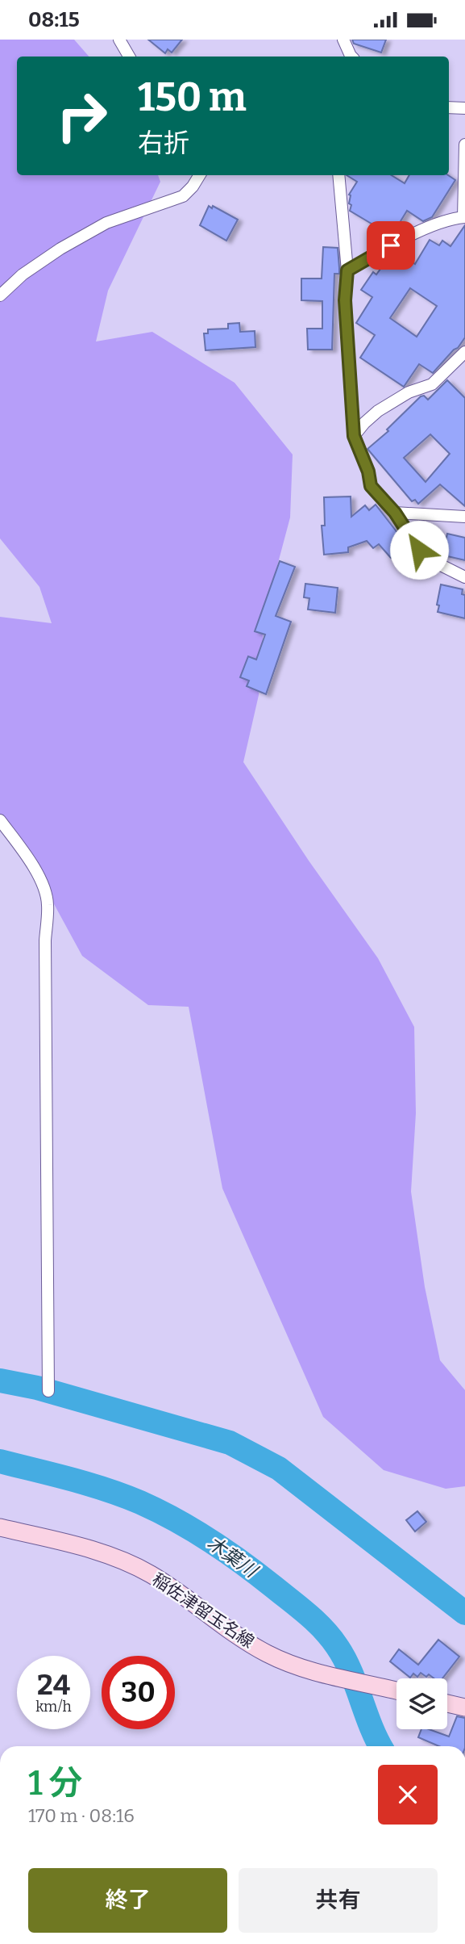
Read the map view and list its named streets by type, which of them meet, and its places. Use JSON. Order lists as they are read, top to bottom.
{
  "streets": {
    "main road": ["稲佐津留玉名線"]
  },
  "water": ["木葉川"],
  "page": {
    "status": "08:15",
    "turn": ["150 m", "右折"],
    "speed": "24 km/h",
    "limit": "30",
    "heading": ["1 分", "170 m · 08:16"],
    "buttons": ["終了", "共有"]
  }
}
